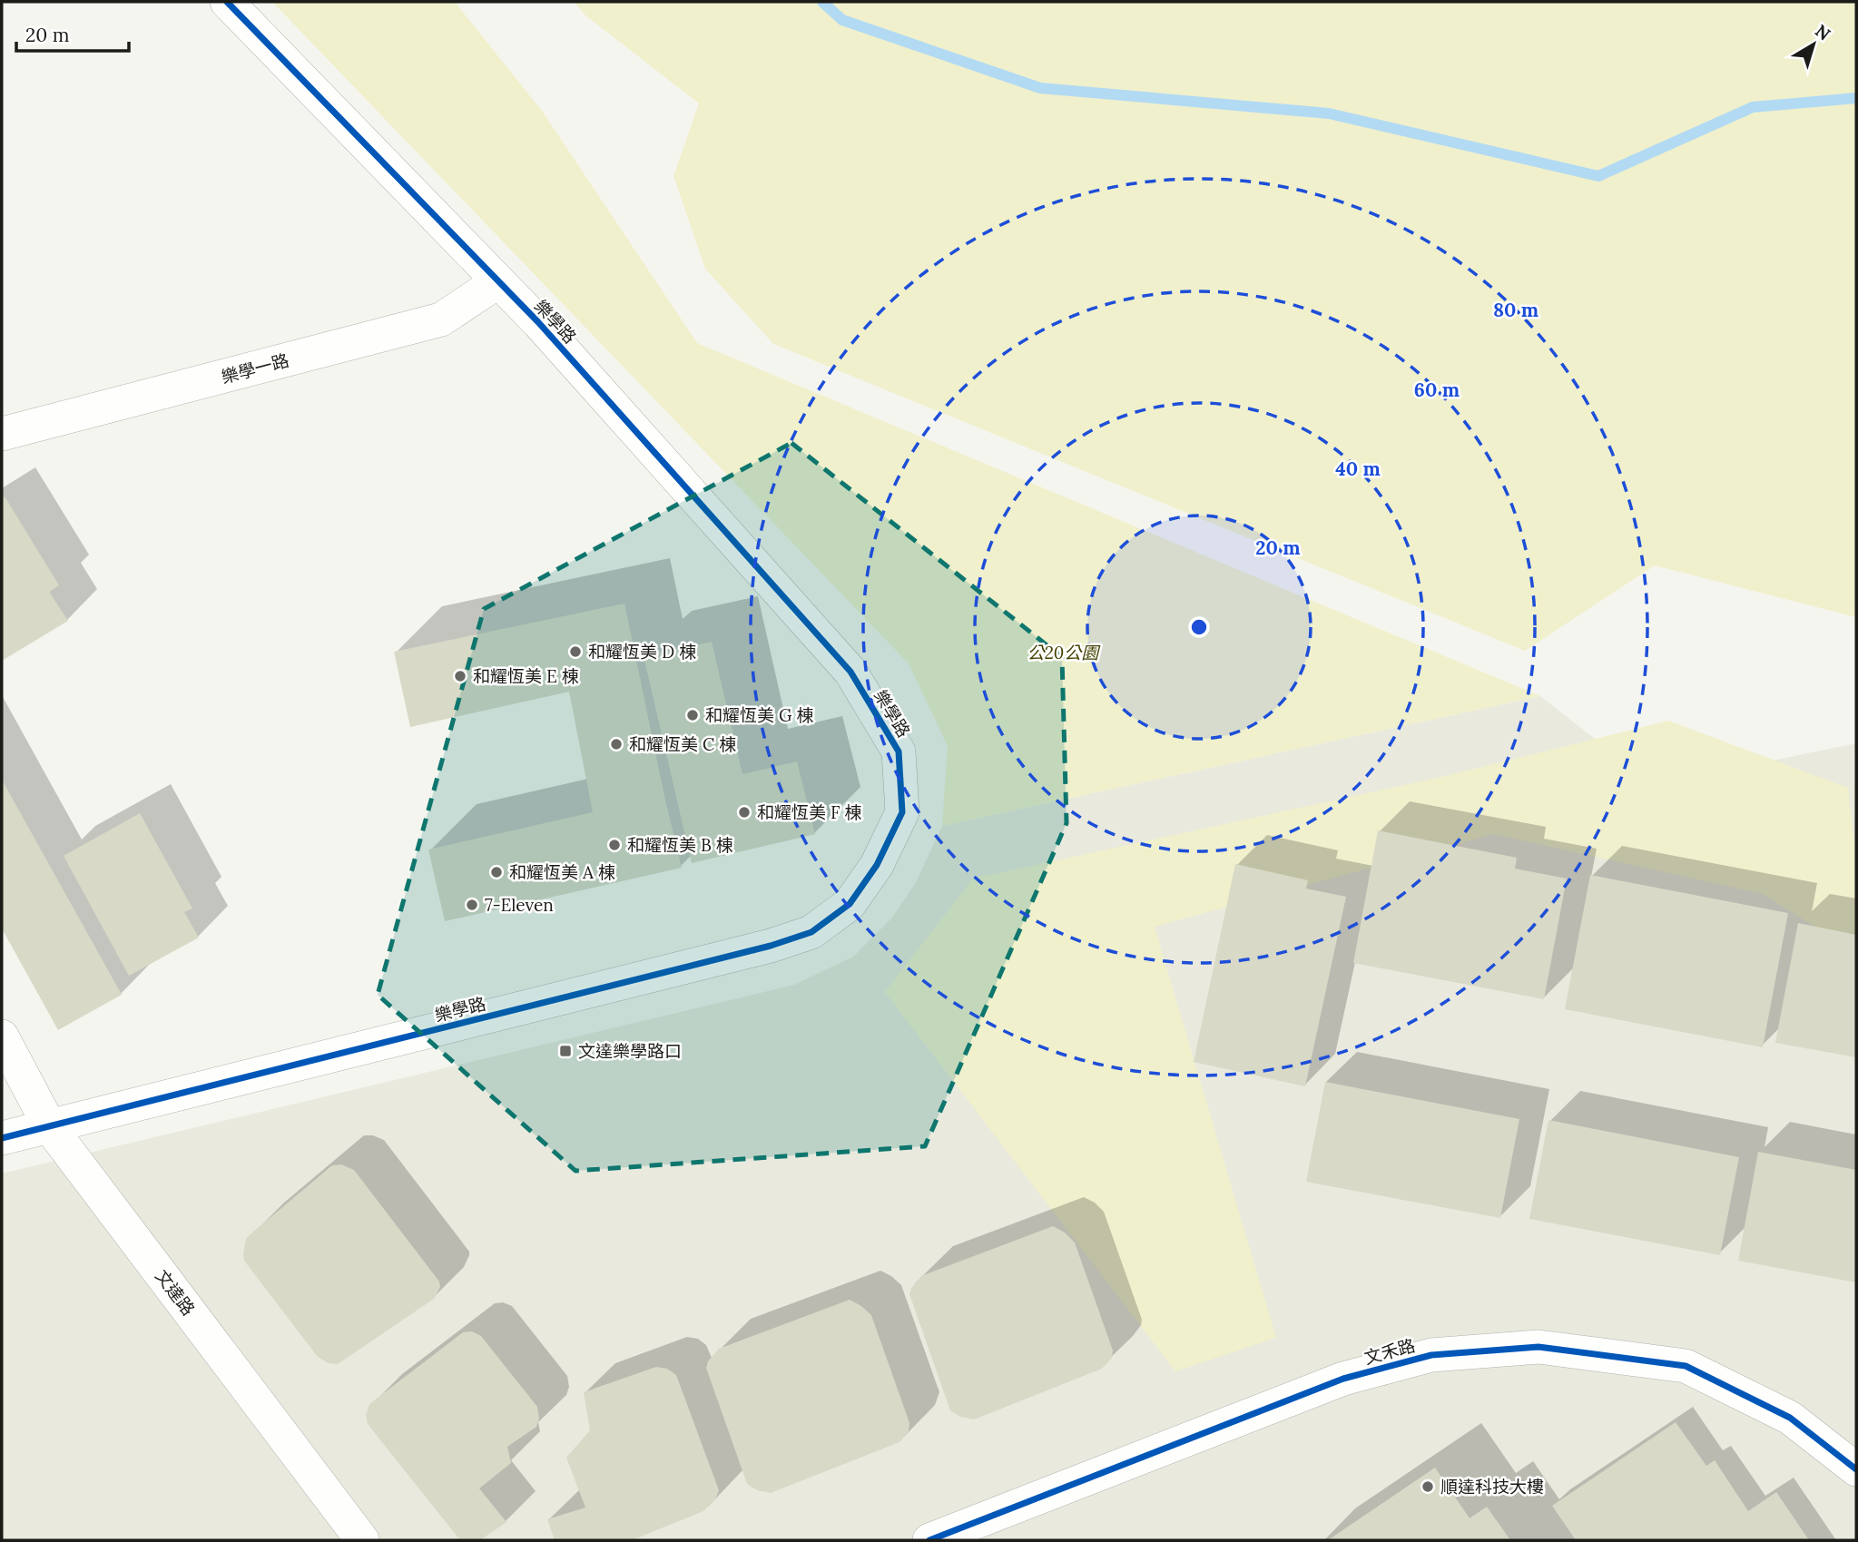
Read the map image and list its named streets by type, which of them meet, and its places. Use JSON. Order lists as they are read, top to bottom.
{
  "streets": {
    "street": [
      "樂學路",
      "樂學一路",
      "文達路",
      "文禾路"
    ]
  },
  "crossings": [
    ["樂學路", "樂學一路"],
    ["樂學路", "文達路"]
  ],
  "parks": ["公20公園"],
  "places": {
    "other": [
      "和耀恆美 D 棟",
      "和耀恆美 E 棟",
      "和耀恆美 G 棟",
      "和耀恆美 C 棟",
      "和耀恆美 F 棟",
      "和耀恆美 B 棟",
      "和耀恆美 A 棟",
      "7-Eleven",
      "順達科技大樓"
    ],
    "transit": ["文達樂學路口"]
  },
  "scale_bar": "20 m",
  "north": "top right",
  "rings": [
    "80 m",
    "60 m",
    "40 m",
    "20 m"
  ]
}
